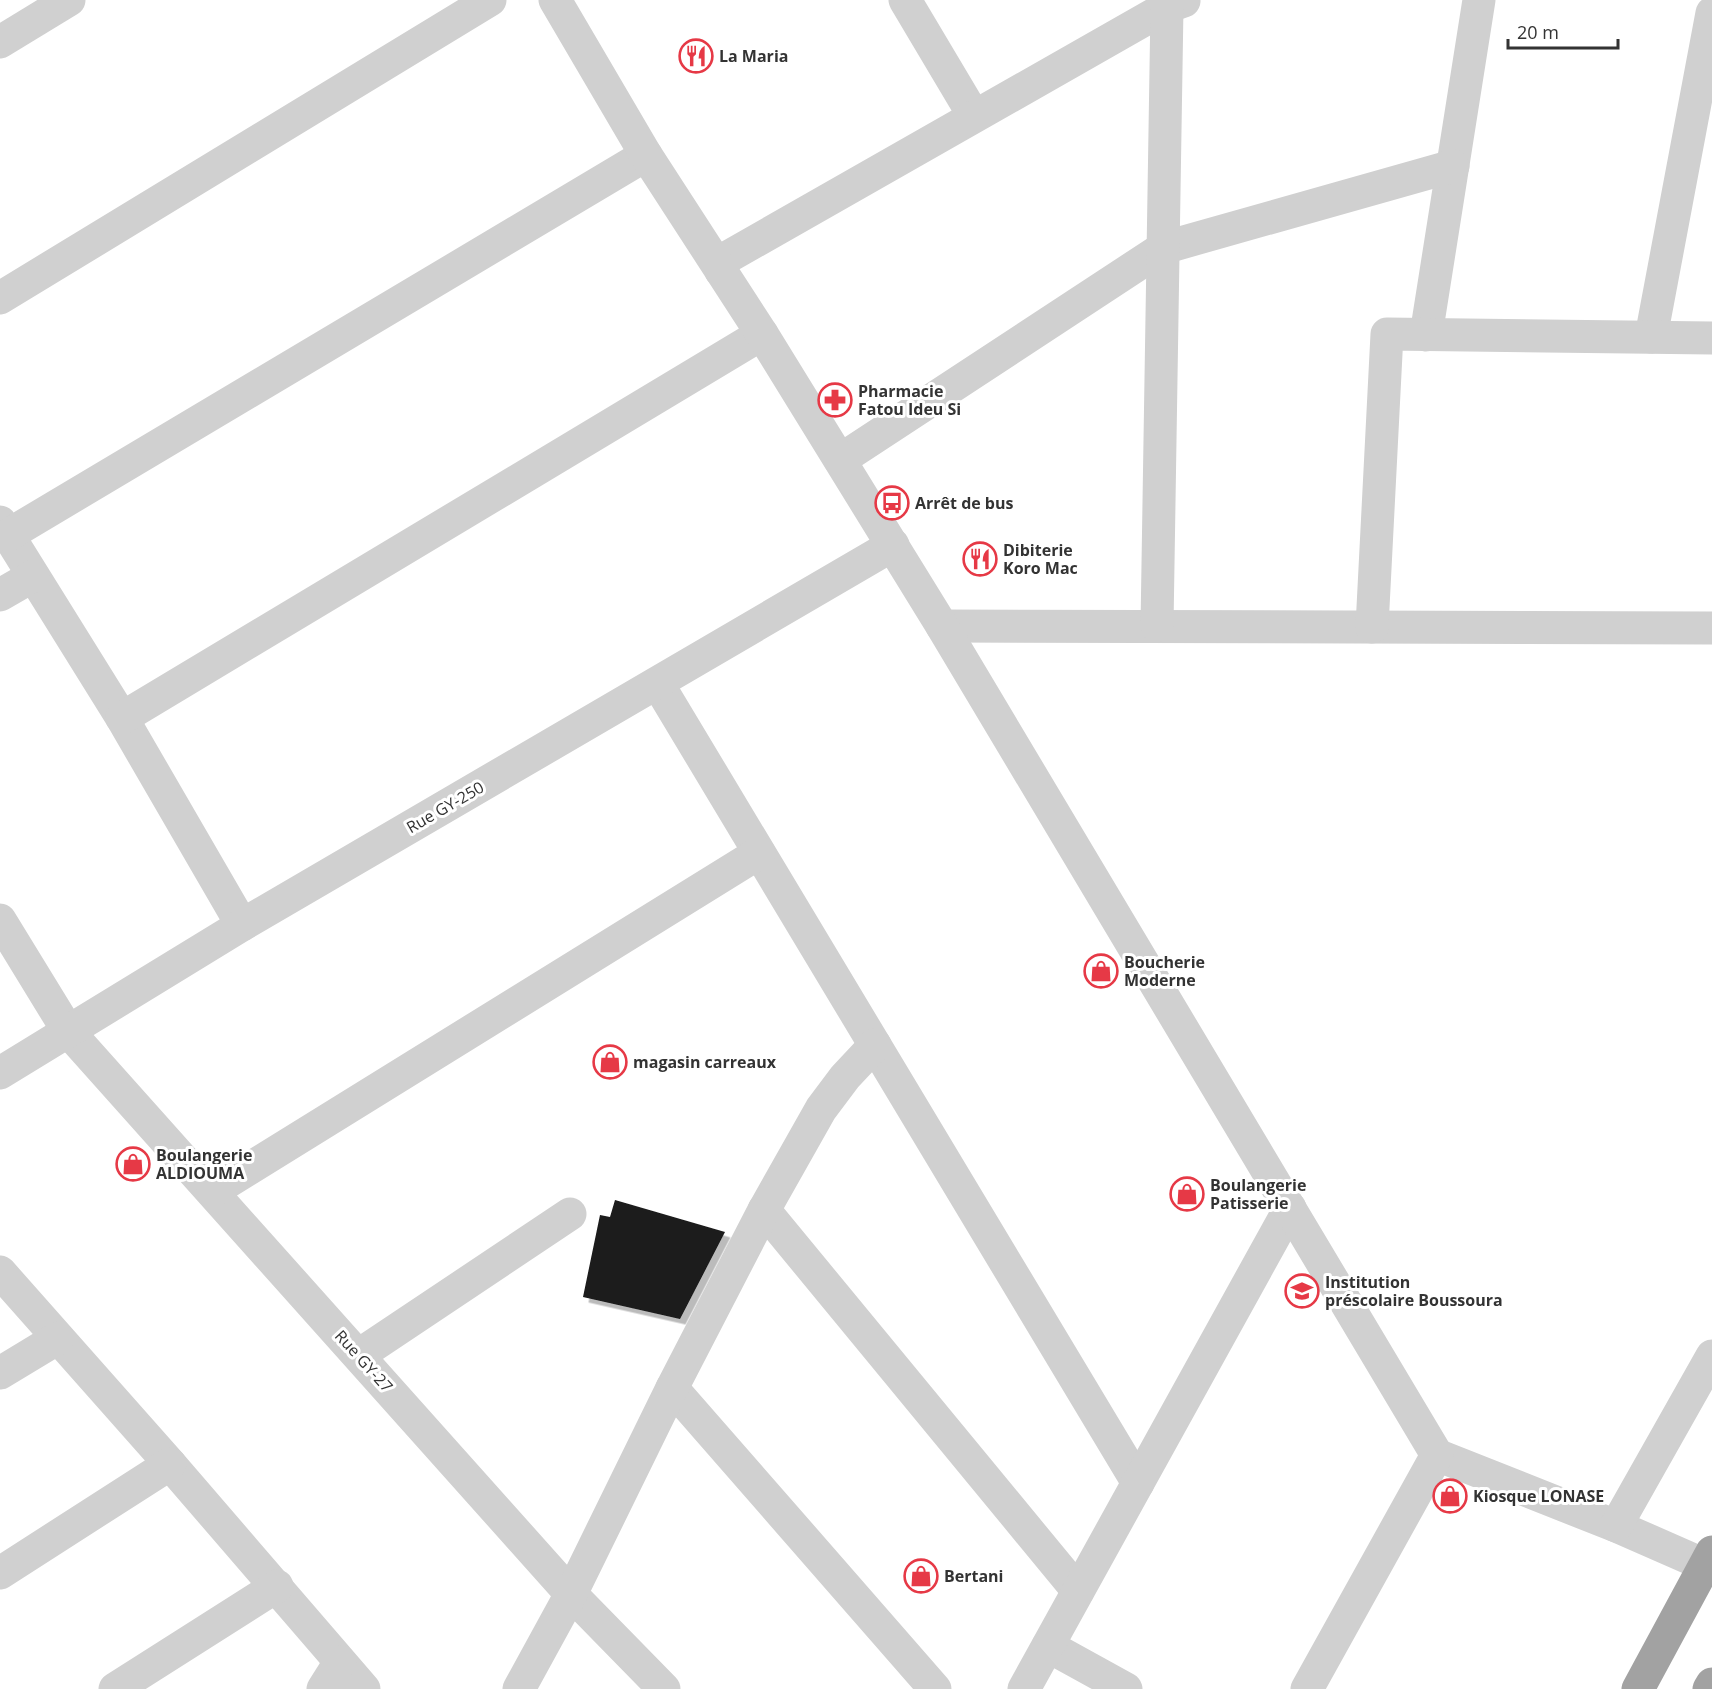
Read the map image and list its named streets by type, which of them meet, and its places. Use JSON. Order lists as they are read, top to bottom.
{
  "streets": {
    "street": ["Rue GY-250", "Rue GY-27"]
  },
  "crossings": [
    ["Rue GY-250", "Rue GY-27"]
  ],
  "places": {
    "restaurant": ["La Maria", "Dibiterie Koro Mac"],
    "pharmacy": ["Pharmacie Fatou Ideu Si"],
    "bus stop": ["Arrêt de bus"],
    "shop": [
      "Boucherie Moderne",
      "magasin carreaux",
      "Boulangerie ALDIOUMA",
      "Boulangerie Patisserie",
      "Kiosque LONASE",
      "Bertani"
    ],
    "school or university": ["Institution préscolaire Boussoura"]
  },
  "scale_bar": "20 m"
}
